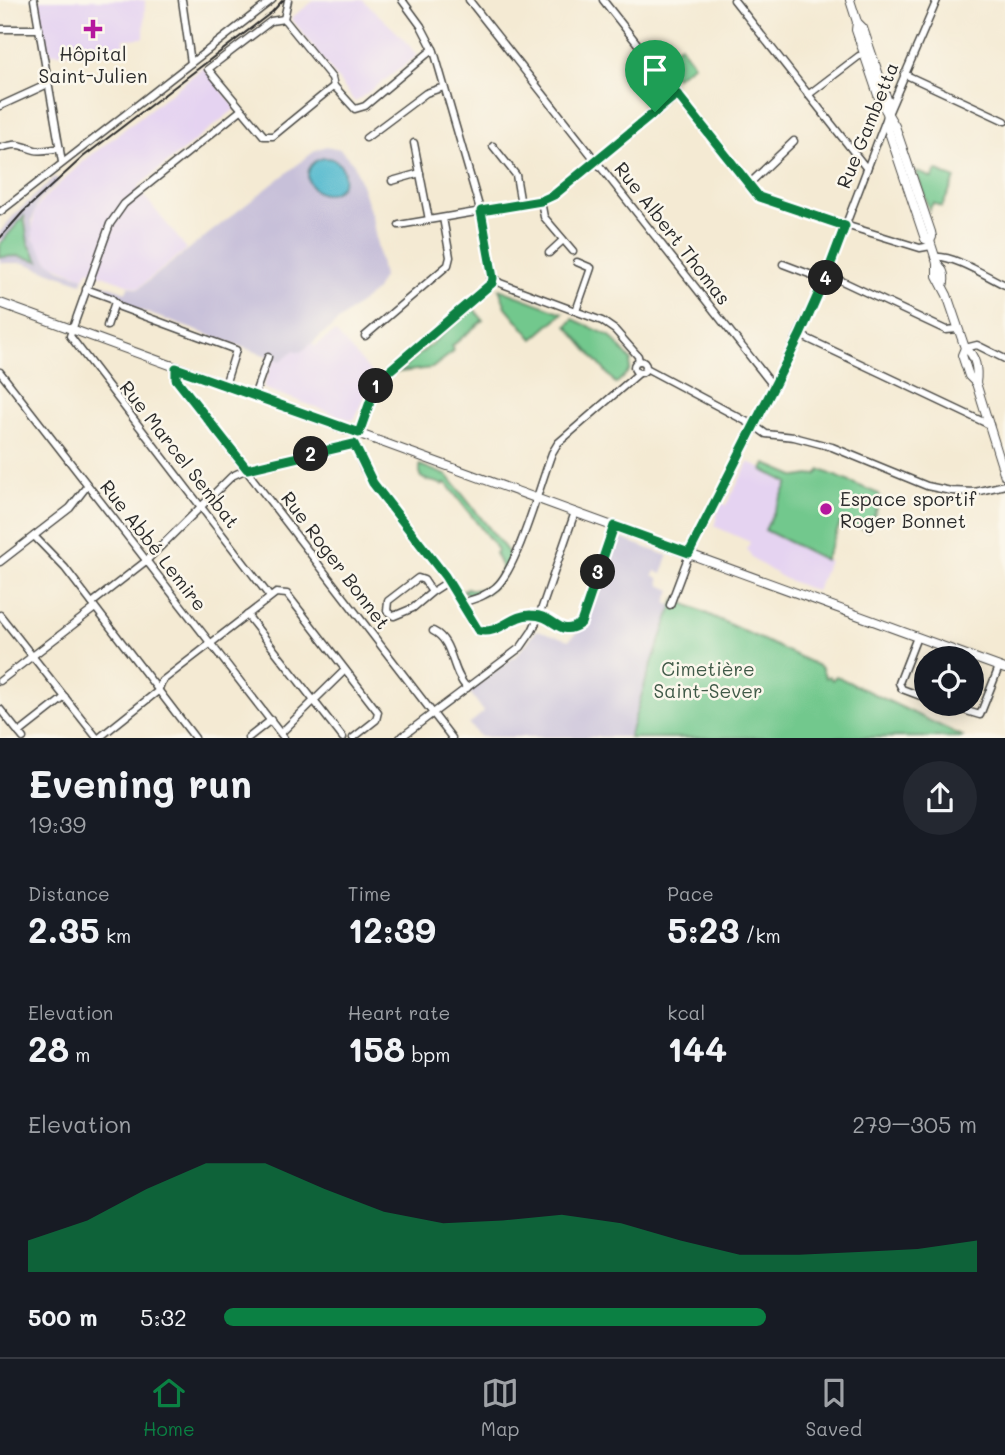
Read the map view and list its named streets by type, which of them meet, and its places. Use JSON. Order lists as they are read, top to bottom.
{
  "streets": {
    "street": [
      "Rue Gambetta",
      "Rue Albert Thomas",
      "Rue Marcel Sembat",
      "Rue Abbé Lemire",
      "Rue Roger Bonnet"
    ]
  },
  "crossings": [
    ["Rue Gambetta", "Rue Albert Thomas"]
  ],
  "parks": ["Cimetière Saint-Sever"],
  "places": {
    "health": ["Hôpital Saint-Julien"],
    "other": ["Espace sportif Roger Bonnet"]
  },
  "page": {
    "pins": [
      "4",
      "1",
      "2",
      "3"
    ],
    "heading": ["Evening run", "19:39"],
    "stats": [
      ["Distance", "2.35 km"],
      ["Time", "12:39"],
      ["Pace", "5:23 /km"],
      ["Elevation", "28 m"],
      ["Heart rate", "158 bpm"],
      ["kcal", "144"]
    ],
    "chart": ["Elevation", "279–305 m"],
    "list": [
      {
        "name": "500 m",
        "note": "5:32"
      }
    ],
    "tabs": ["Home", "Map", "Saved"]
  }
}
